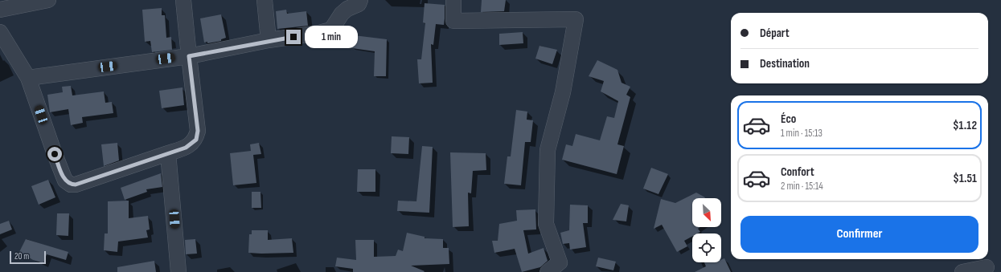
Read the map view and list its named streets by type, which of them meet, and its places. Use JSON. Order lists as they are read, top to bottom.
{
  "scale_bar": "20 m",
  "north": "bottom right",
  "page": {
    "banner": ["Départ", "Destination"],
    "bubble": "1 min",
    "list": [
      {
        "name": "Éco",
        "note": "1 min · 15:13",
        "value": "$1.12"
      },
      {
        "name": "Confort",
        "note": "2 min · 15:14",
        "value": "$1.51"
      }
    ],
    "buttons": "Confirmer",
    "scale": "20 m"
  }
}
